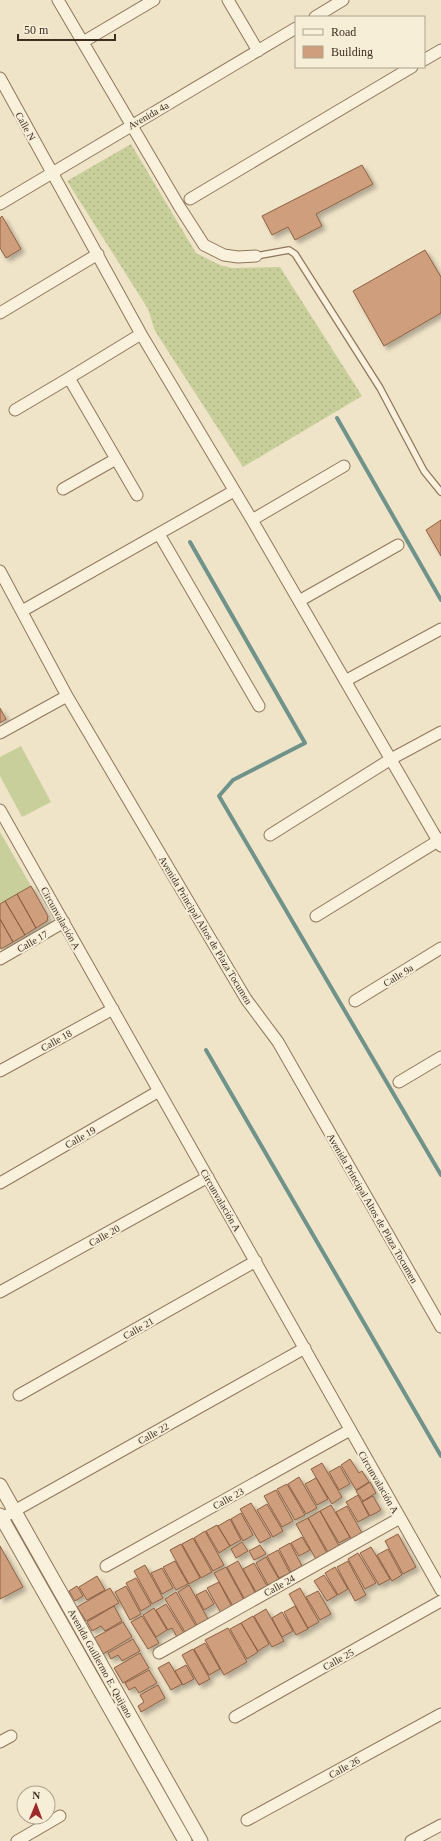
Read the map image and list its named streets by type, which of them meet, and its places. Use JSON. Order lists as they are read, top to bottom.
{
  "streets": {
    "street": [
      "Avenida 4a",
      "Calle N",
      "Circunvalación A",
      "Avenida Principal Altos de Plaza Tocumen",
      "Calle 17",
      "Calle 9a",
      "Calle 18",
      "Calle 19",
      "Calle 20",
      "Calle 21",
      "Calle 22",
      "Calle 23",
      "Calle 24",
      "Calle 25",
      "Avenida Guillermo E. Quijano",
      "Calle 26"
    ]
  },
  "crossings": [
    ["Avenida 4a", "Calle N"],
    ["Circunvalación A", "Calle 17"],
    ["Circunvalación A", "Calle 18"],
    ["Circunvalación A", "Calle 19"],
    ["Circunvalación A", "Calle 20"],
    ["Circunvalación A", "Calle 21"],
    ["Circunvalación A", "Calle 22"],
    ["Circunvalación A", "Calle 23"],
    ["Circunvalación A", "Calle 24"],
    ["Calle 22", "Avenida Guillermo E. Quijano"]
  ],
  "legend": ["Road", "Building"],
  "scale_bar": "50 m",
  "north": "top"
}
